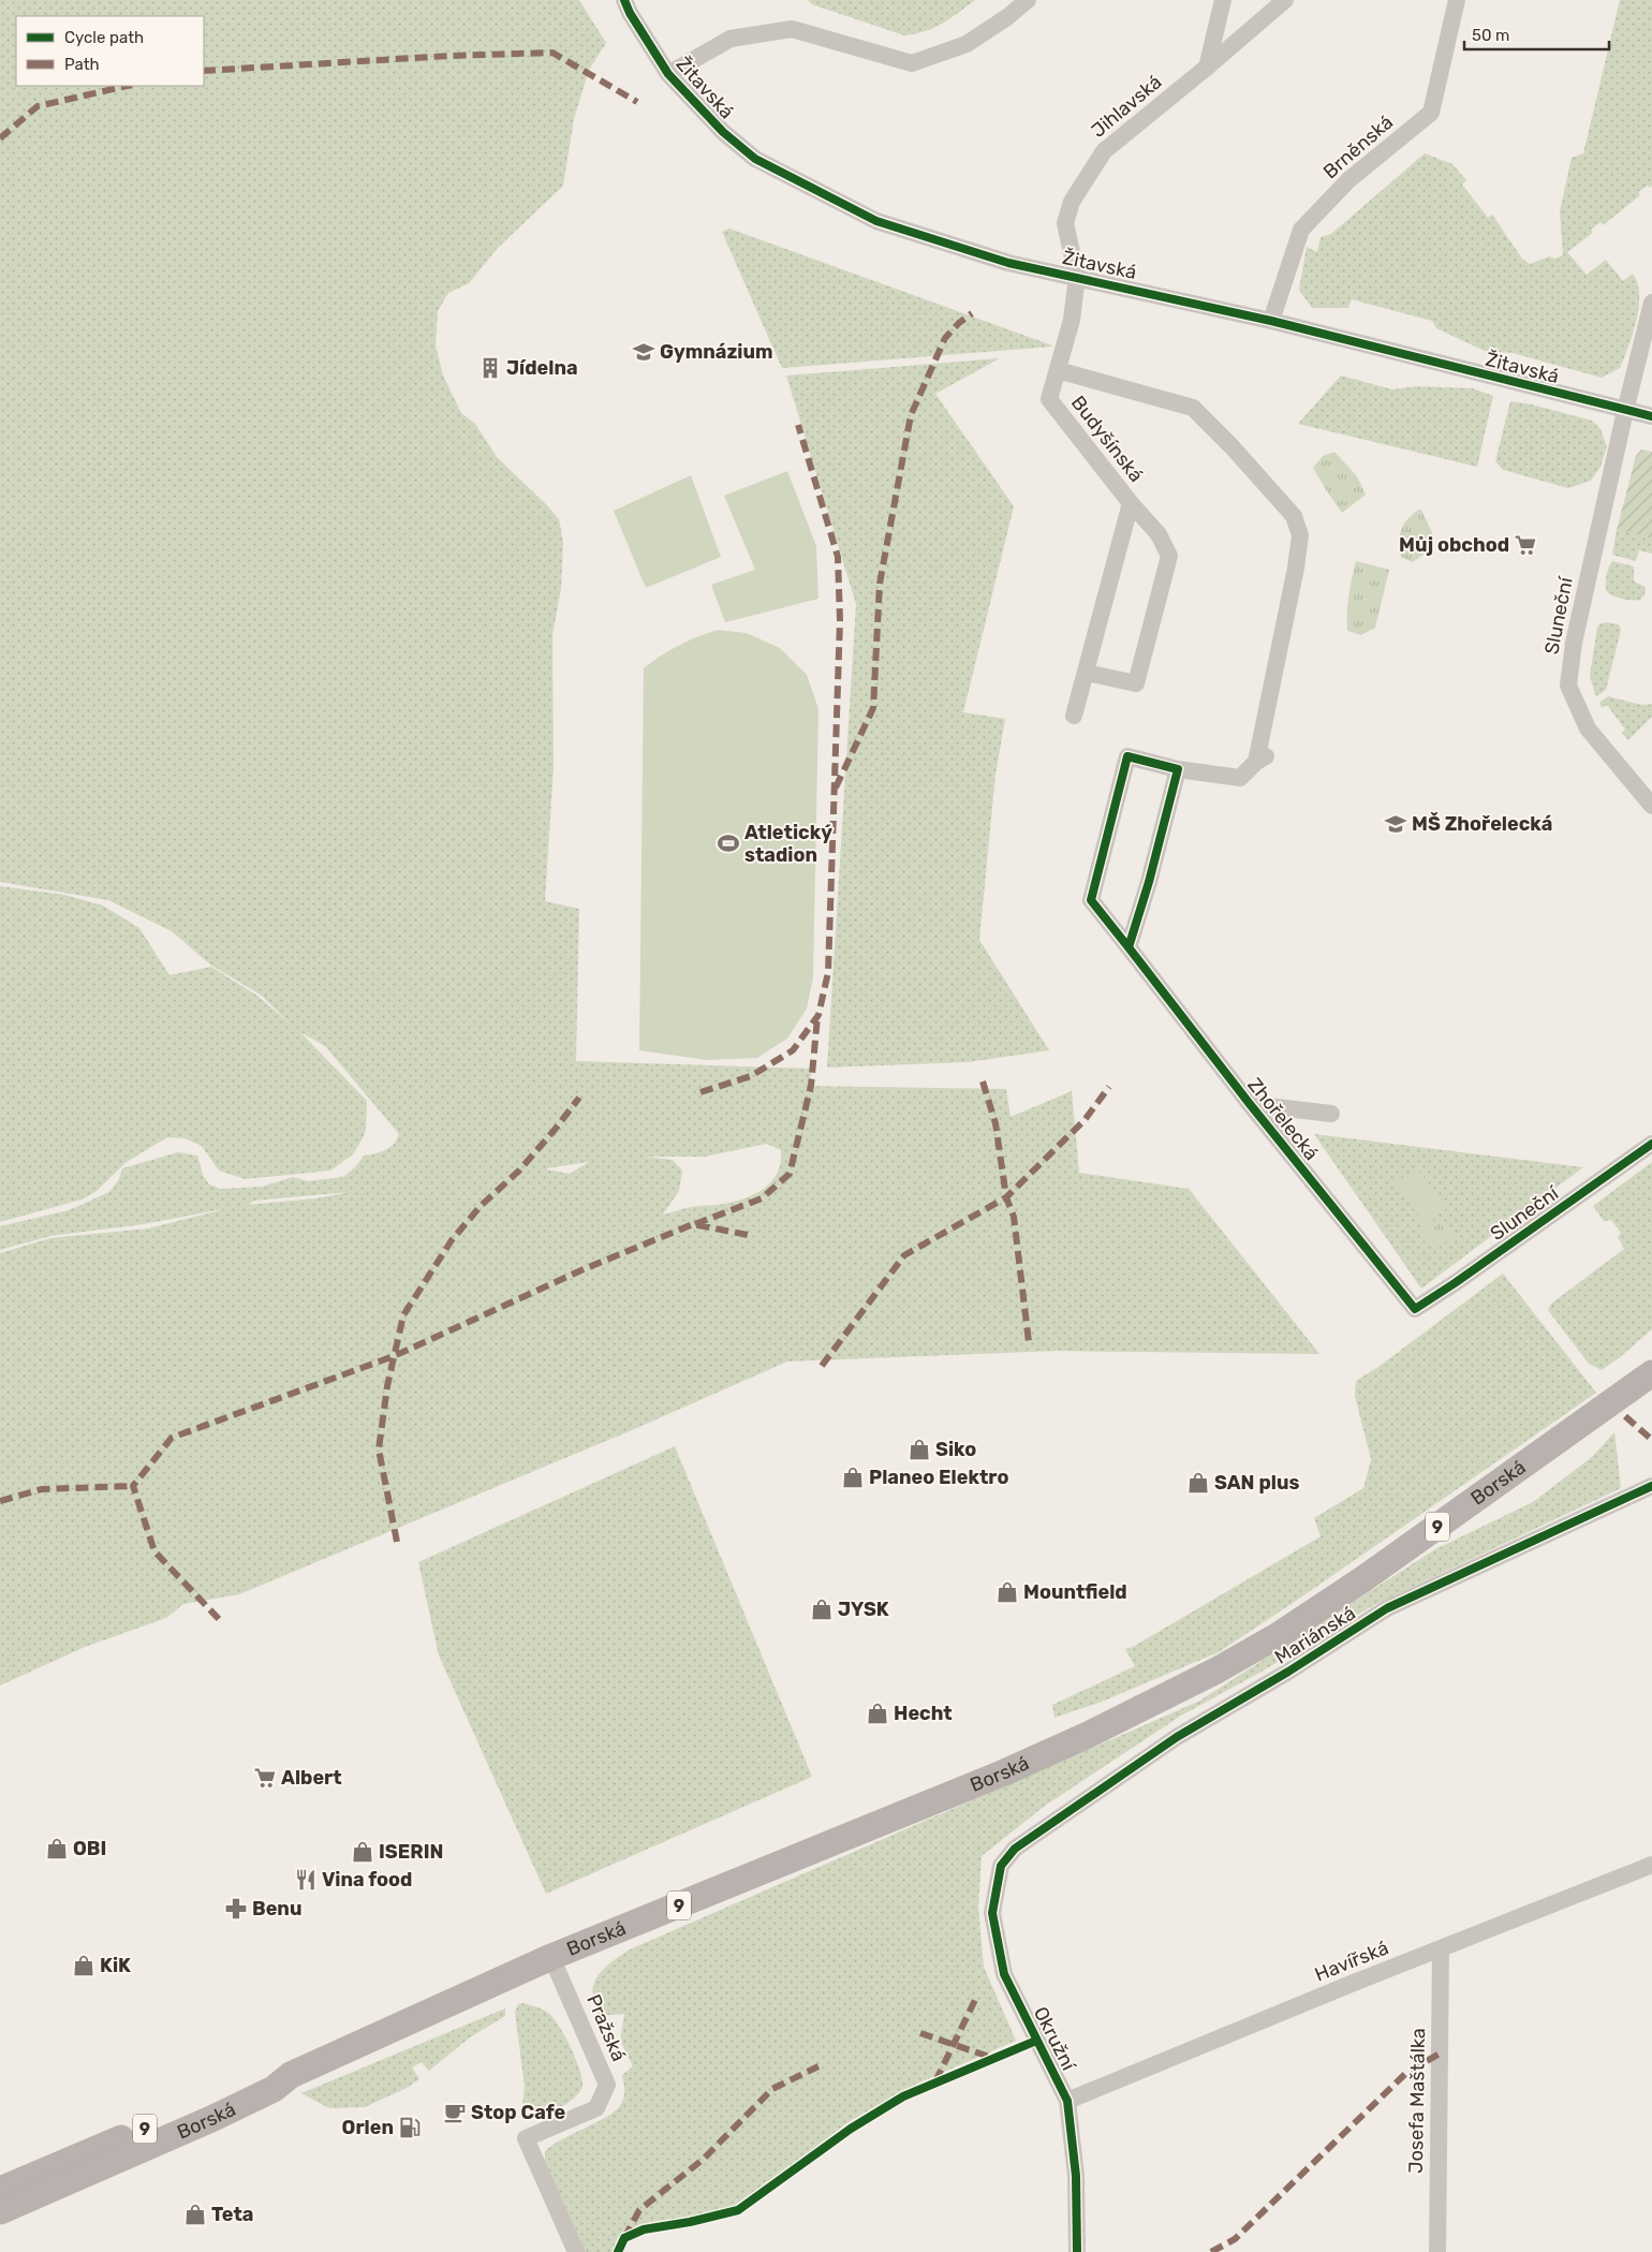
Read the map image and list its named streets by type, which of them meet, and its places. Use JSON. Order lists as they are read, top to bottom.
{
  "streets": {
    "main road": ["Borská", "9"],
    "street": [
      "Žitavská",
      "Jihlavská",
      "Brněnská",
      "Budyšínská",
      "Sluneční",
      "Zhořelecká",
      "Mariánská",
      "Havířská",
      "Pražská",
      "Okružní",
      "Josefa Maštálka"
    ]
  },
  "crossings": [
    ["Žitavská", "Jihlavská"],
    ["Žitavská", "Brněnská"],
    ["Žitavská", "Budyšínská"],
    ["Žitavská", "Sluneční"],
    ["Jihlavská", "Budyšínská"],
    ["Budyšínská", "Zhořelecká"],
    ["Sluneční", "Zhořelecká"],
    ["Borská", "Pražská"],
    ["Mariánská", "Okružní"],
    ["Havířská", "Okružní"],
    ["Havířská", "Josefa Maštálka"]
  ],
  "places": {
    "school or university": ["Gymnázium", "MŠ Zhořelecká"],
    "building": ["Jídelna"],
    "supermarket": ["Můj obchod", "Albert"],
    "sports": ["Atletický stadion"],
    "shop": [
      "Siko",
      "Planeo Elektro",
      "SAN plus",
      "Mountfield",
      "JYSK",
      "Hecht",
      "OBI",
      "ISERIN",
      "KiK",
      "Teta"
    ],
    "restaurant": ["Vina food"],
    "pharmacy": ["Benu"],
    "cafe": ["Stop Cafe"],
    "fuel station": ["Orlen"]
  },
  "legend": ["Cycle path", "Path"],
  "scale_bar": "50 m"
}
